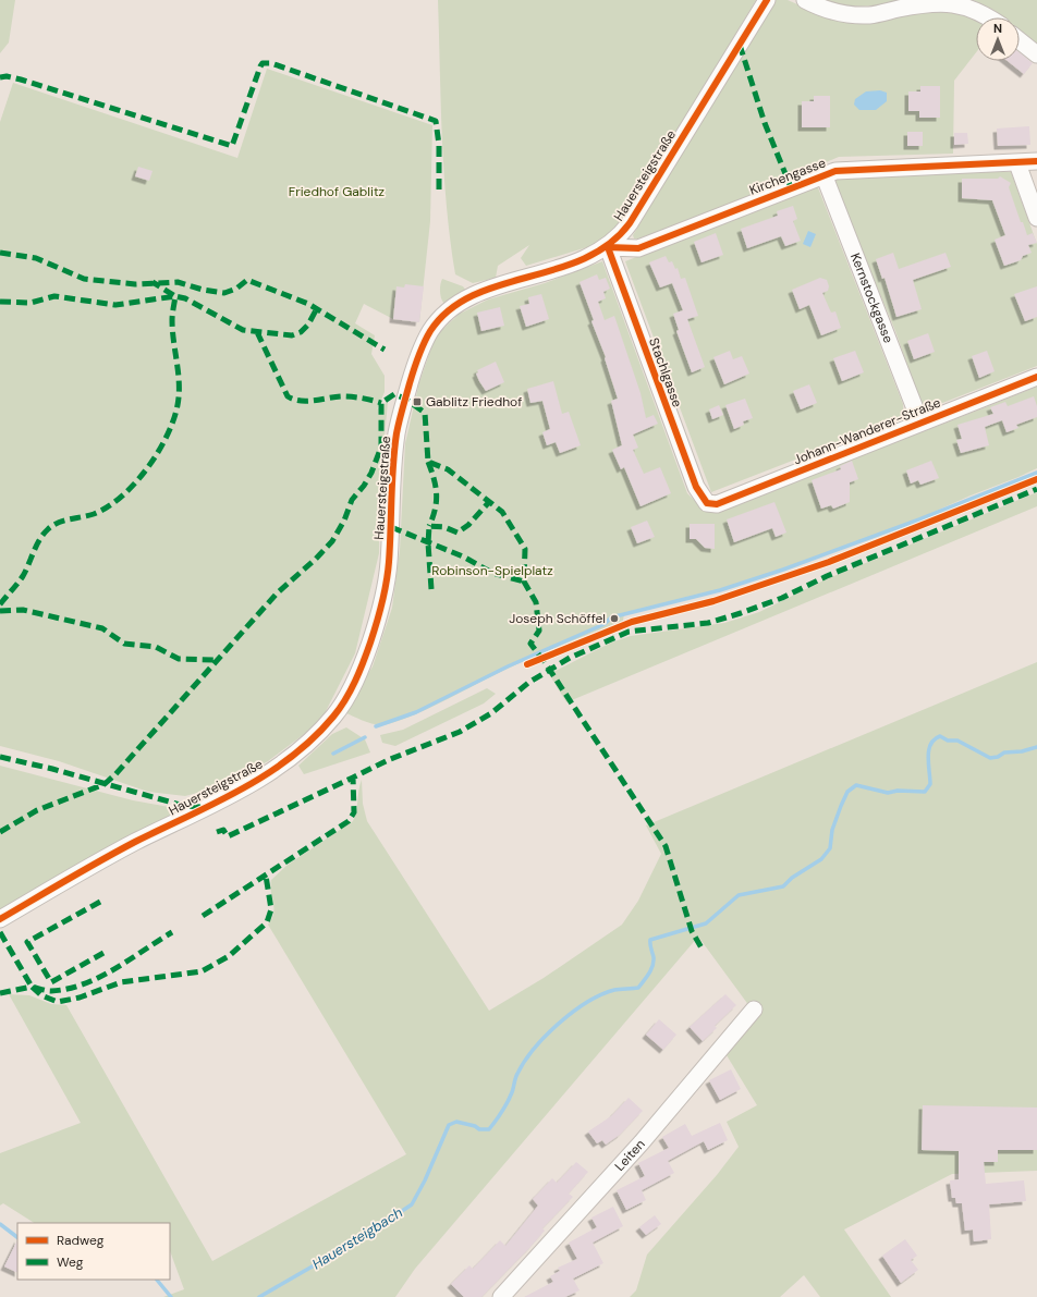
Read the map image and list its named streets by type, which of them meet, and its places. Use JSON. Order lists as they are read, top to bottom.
{
  "streets": {
    "street": [
      "Hauersteigstraße",
      "Kirchengasse",
      "Kernstockgasse",
      "Stachlgasse",
      "Johann-Wanderer-Straße",
      "Leiten"
    ]
  },
  "crossings": [
    ["Hauersteigstraße", "Kirchengasse"],
    ["Hauersteigstraße", "Stachlgasse"],
    ["Kirchengasse", "Kernstockgasse"],
    ["Kirchengasse", "Stachlgasse"],
    ["Kernstockgasse", "Johann-Wanderer-Straße"],
    ["Stachlgasse", "Johann-Wanderer-Straße"]
  ],
  "water": ["Hauersteigbach"],
  "parks": ["Friedhof Gablitz", "Robinson-Spielplatz"],
  "places": {
    "transit": ["Gablitz Friedhof"],
    "other": ["Joseph Schöffel"]
  },
  "legend": ["Radweg", "Weg"],
  "north": "top"
}
